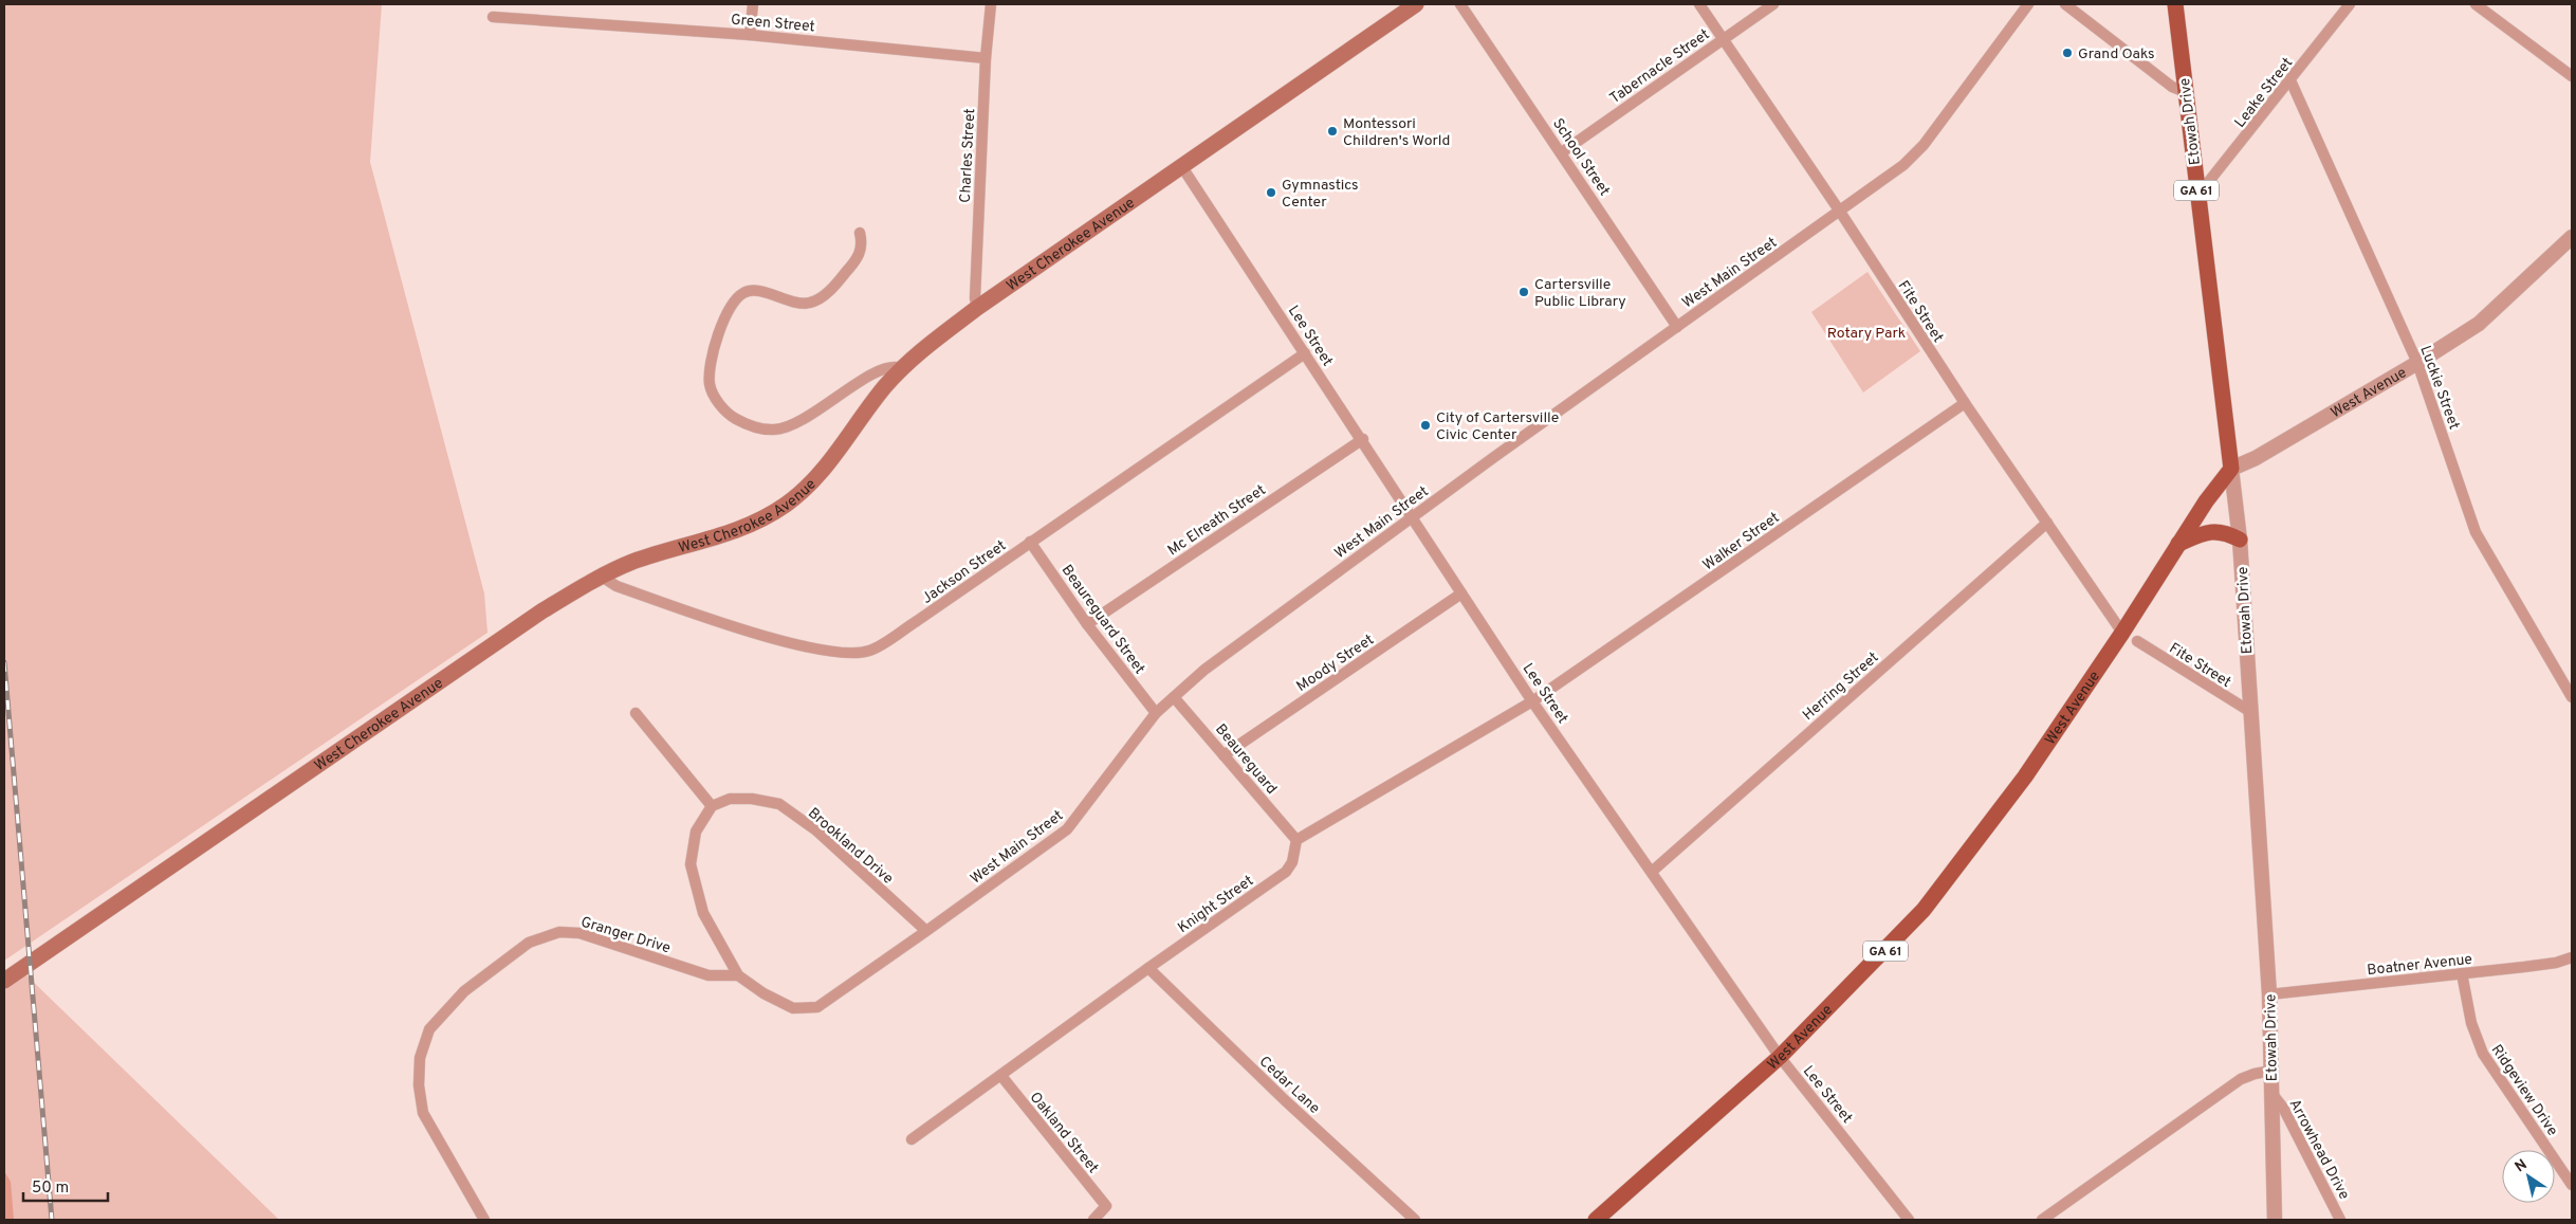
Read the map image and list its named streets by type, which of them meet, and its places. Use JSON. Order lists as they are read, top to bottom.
{
  "streets": {
    "main road": [
      "Etowah Drive",
      "GA 61",
      "West Cherokee Avenue",
      "West Avenue"
    ],
    "street": [
      "Green Street",
      "Tabernacle Street",
      "Leake Street",
      "Charles Street",
      "School Street",
      "West Main Street",
      "Fite Street",
      "Lee Street",
      "Luckie Street",
      "Mc Elreath Street",
      "Walker Street",
      "Jackson Street",
      "Beaureguard Street",
      "Moody Street",
      "Herring Street",
      "Beaureguard",
      "Brookland Drive",
      "Knight Street",
      "Granger Drive",
      "Boatner Avenue",
      "Cedar Lane",
      "Ridgeview Drive",
      "Oakland Street",
      "Arrowhead Drive"
    ]
  },
  "crossings": [
    ["Green Street", "Charles Street"],
    ["Tabernacle Street", "School Street"],
    ["Tabernacle Street", "Fite Street"],
    ["Leake Street", "Etowah Drive"],
    ["Leake Street", "Luckie Street"],
    ["Etowah Drive", "Fite Street"],
    ["Etowah Drive", "West Avenue"],
    ["Etowah Drive", "Boatner Avenue"],
    ["Etowah Drive", "Arrowhead Drive"],
    ["Charles Street", "West Cherokee Avenue"],
    ["School Street", "West Main Street"],
    ["West Cherokee Avenue", "Lee Street"],
    ["West Cherokee Avenue", "Jackson Street"],
    ["West Main Street", "Fite Street"],
    ["West Main Street", "Lee Street"],
    ["West Main Street", "Beaureguard Street"],
    ["West Main Street", "Beaureguard"],
    ["West Main Street", "Brookland Drive"],
    ["West Main Street", "Granger Drive"],
    ["Fite Street", "West Avenue"],
    ["Fite Street", "Walker Street"],
    ["Fite Street", "Herring Street"],
    ["Lee Street", "West Avenue"],
    ["Lee Street", "Mc Elreath Street"],
    ["Lee Street", "Walker Street"],
    ["Lee Street", "Jackson Street"],
    ["Lee Street", "Moody Street"],
    ["Lee Street", "Herring Street"],
    ["Luckie Street", "West Avenue"],
    ["Mc Elreath Street", "Beaureguard Street"],
    ["Jackson Street", "Beaureguard Street"],
    ["Moody Street", "Beaureguard"],
    ["Beaureguard", "Knight Street"],
    ["Knight Street", "Cedar Lane"],
    ["Knight Street", "Oakland Street"],
    ["Boatner Avenue", "Ridgeview Drive"]
  ],
  "parks": ["Rotary Park"],
  "places": [
    "Grand Oaks",
    "Montessori Children's World",
    "Gymnastics Center",
    "Cartersville Public Library",
    "City of Cartersville Civic Center"
  ],
  "scale_bar": "50 m",
  "north": "top left"
}
